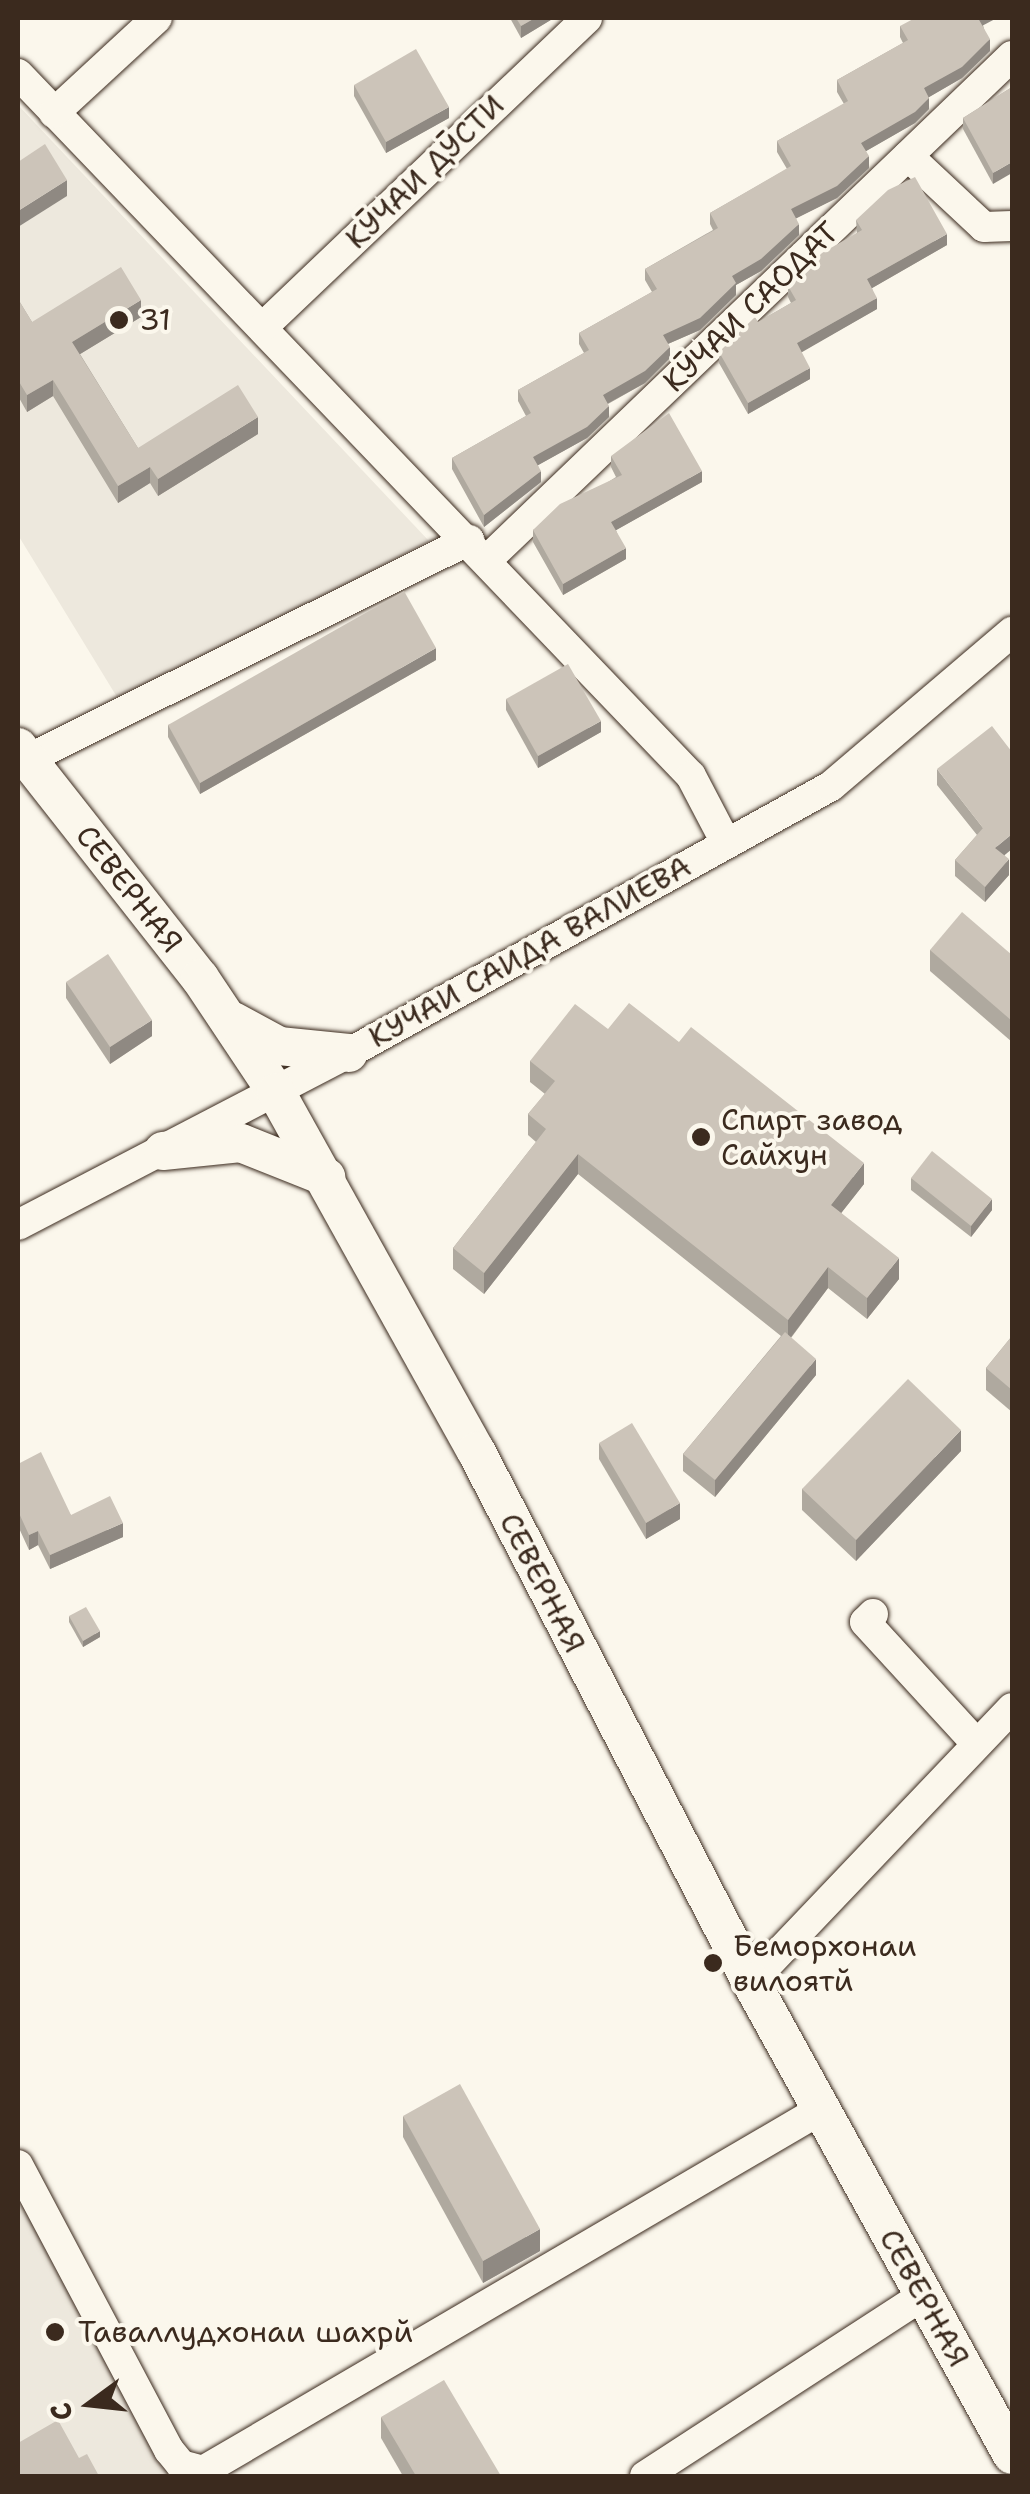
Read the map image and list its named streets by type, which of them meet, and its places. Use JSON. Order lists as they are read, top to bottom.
{
  "streets": {
    "main road": ["СЕВЕРНАЯ"],
    "street": ["КӮЧАИ ДӮСТИ", "КӮЧАИ САОДАТ", "КУЧАИ САИДА ВАЛИЕВА"]
  },
  "crossings": [
    ["КӮЧАИ САОДАТ", "СЕВЕРНАЯ"],
    ["СЕВЕРНАЯ", "КУЧАИ САИДА ВАЛИЕВА"]
  ],
  "places": [
    "31",
    "Спирт завод Сайхун",
    "Беморхонаи вилоятй",
    "Таваллудхонаи шахрй"
  ],
  "north": "left"
}
